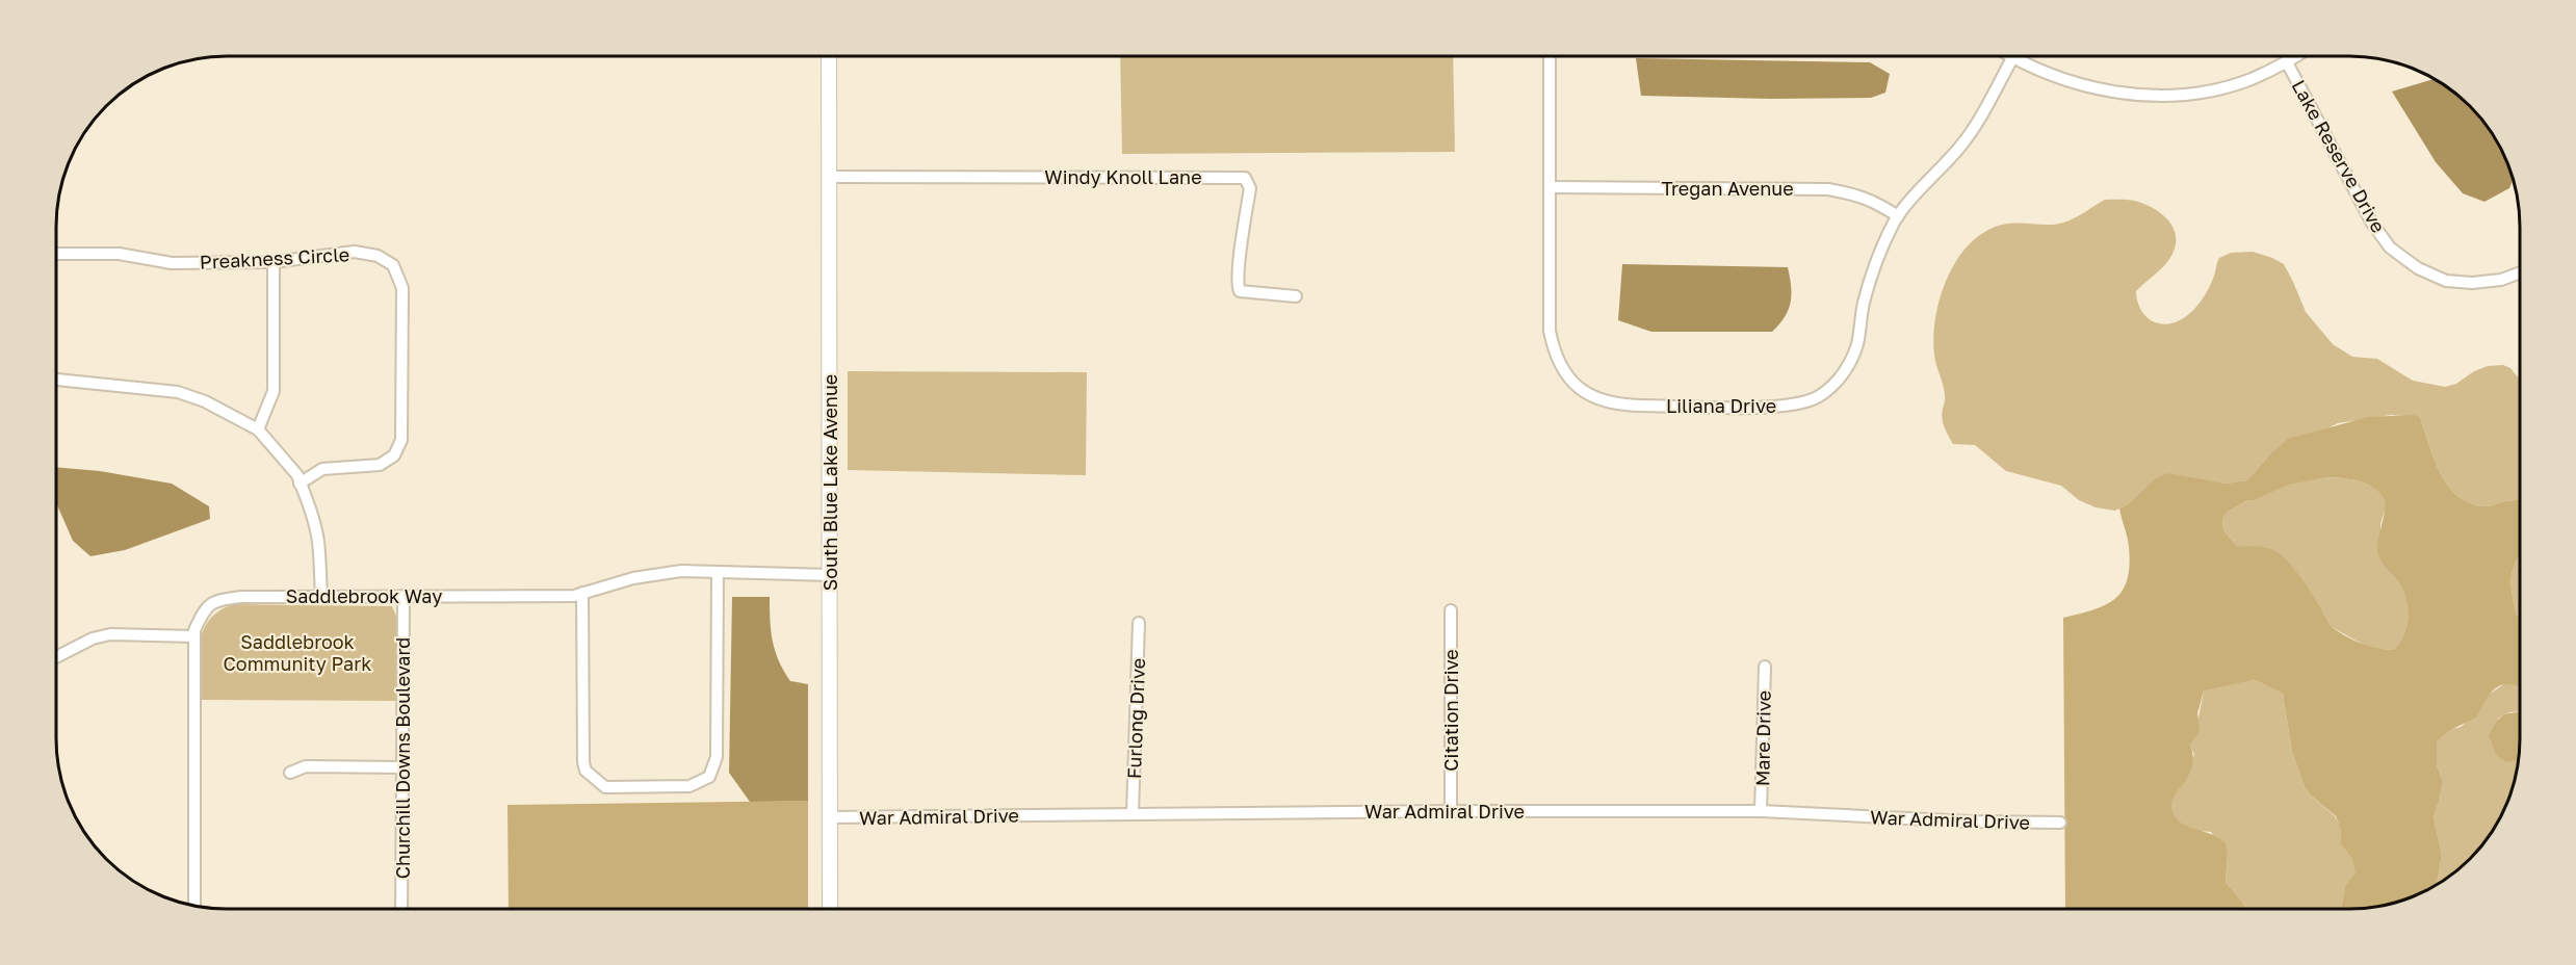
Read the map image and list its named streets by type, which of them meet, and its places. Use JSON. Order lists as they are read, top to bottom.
{
  "streets": {
    "main road": ["South Blue Lake Avenue"],
    "street": [
      "Lake Reserve Drive",
      "Windy Knoll Lane",
      "Tregan Avenue",
      "Preakness Circle",
      "Liliana Drive",
      "Saddlebrook Way",
      "Citation Drive",
      "Furlong Drive",
      "Mare Drive",
      "Churchill Downs Boulevard",
      "War Admiral Drive"
    ]
  },
  "crossings": [
    ["Windy Knoll Lane", "South Blue Lake Avenue"],
    ["Tregan Avenue", "Liliana Drive"],
    ["South Blue Lake Avenue", "Saddlebrook Way"],
    ["South Blue Lake Avenue", "War Admiral Drive"],
    ["Saddlebrook Way", "Churchill Downs Boulevard"],
    ["Citation Drive", "War Admiral Drive"],
    ["Furlong Drive", "War Admiral Drive"],
    ["Mare Drive", "War Admiral Drive"]
  ],
  "parks": ["Saddlebrook Community Park"]
}
